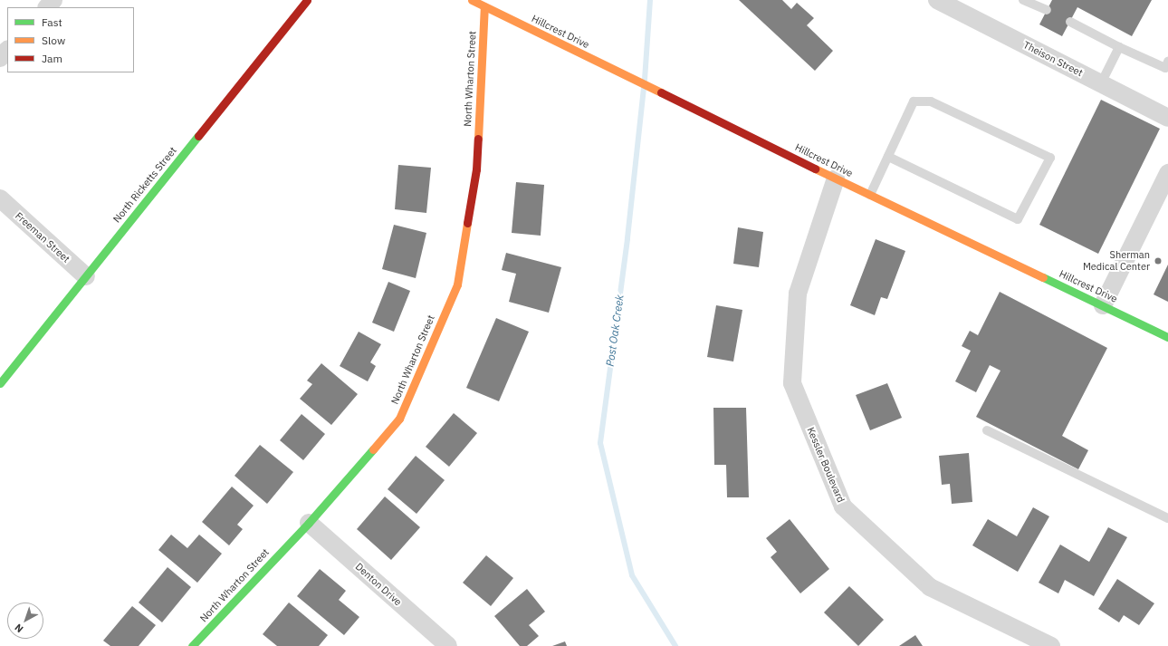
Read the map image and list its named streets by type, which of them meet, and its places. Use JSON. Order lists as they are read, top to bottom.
{
  "streets": {
    "street": [
      "Hillcrest Drive",
      "Theison Street",
      "North Wharton Street",
      "North Ricketts Street",
      "Freeman Street",
      "Kessler Boulevard",
      "Denton Drive"
    ]
  },
  "crossings": [
    ["Hillcrest Drive", "North Wharton Street"],
    ["Hillcrest Drive", "Kessler Boulevard"],
    ["North Wharton Street", "Denton Drive"],
    ["North Ricketts Street", "Freeman Street"]
  ],
  "water": ["Post Oak Creek"],
  "places": ["Sherman Medical Center"],
  "legend": ["Fast", "Slow", "Jam"],
  "north": "bottom left"
}
